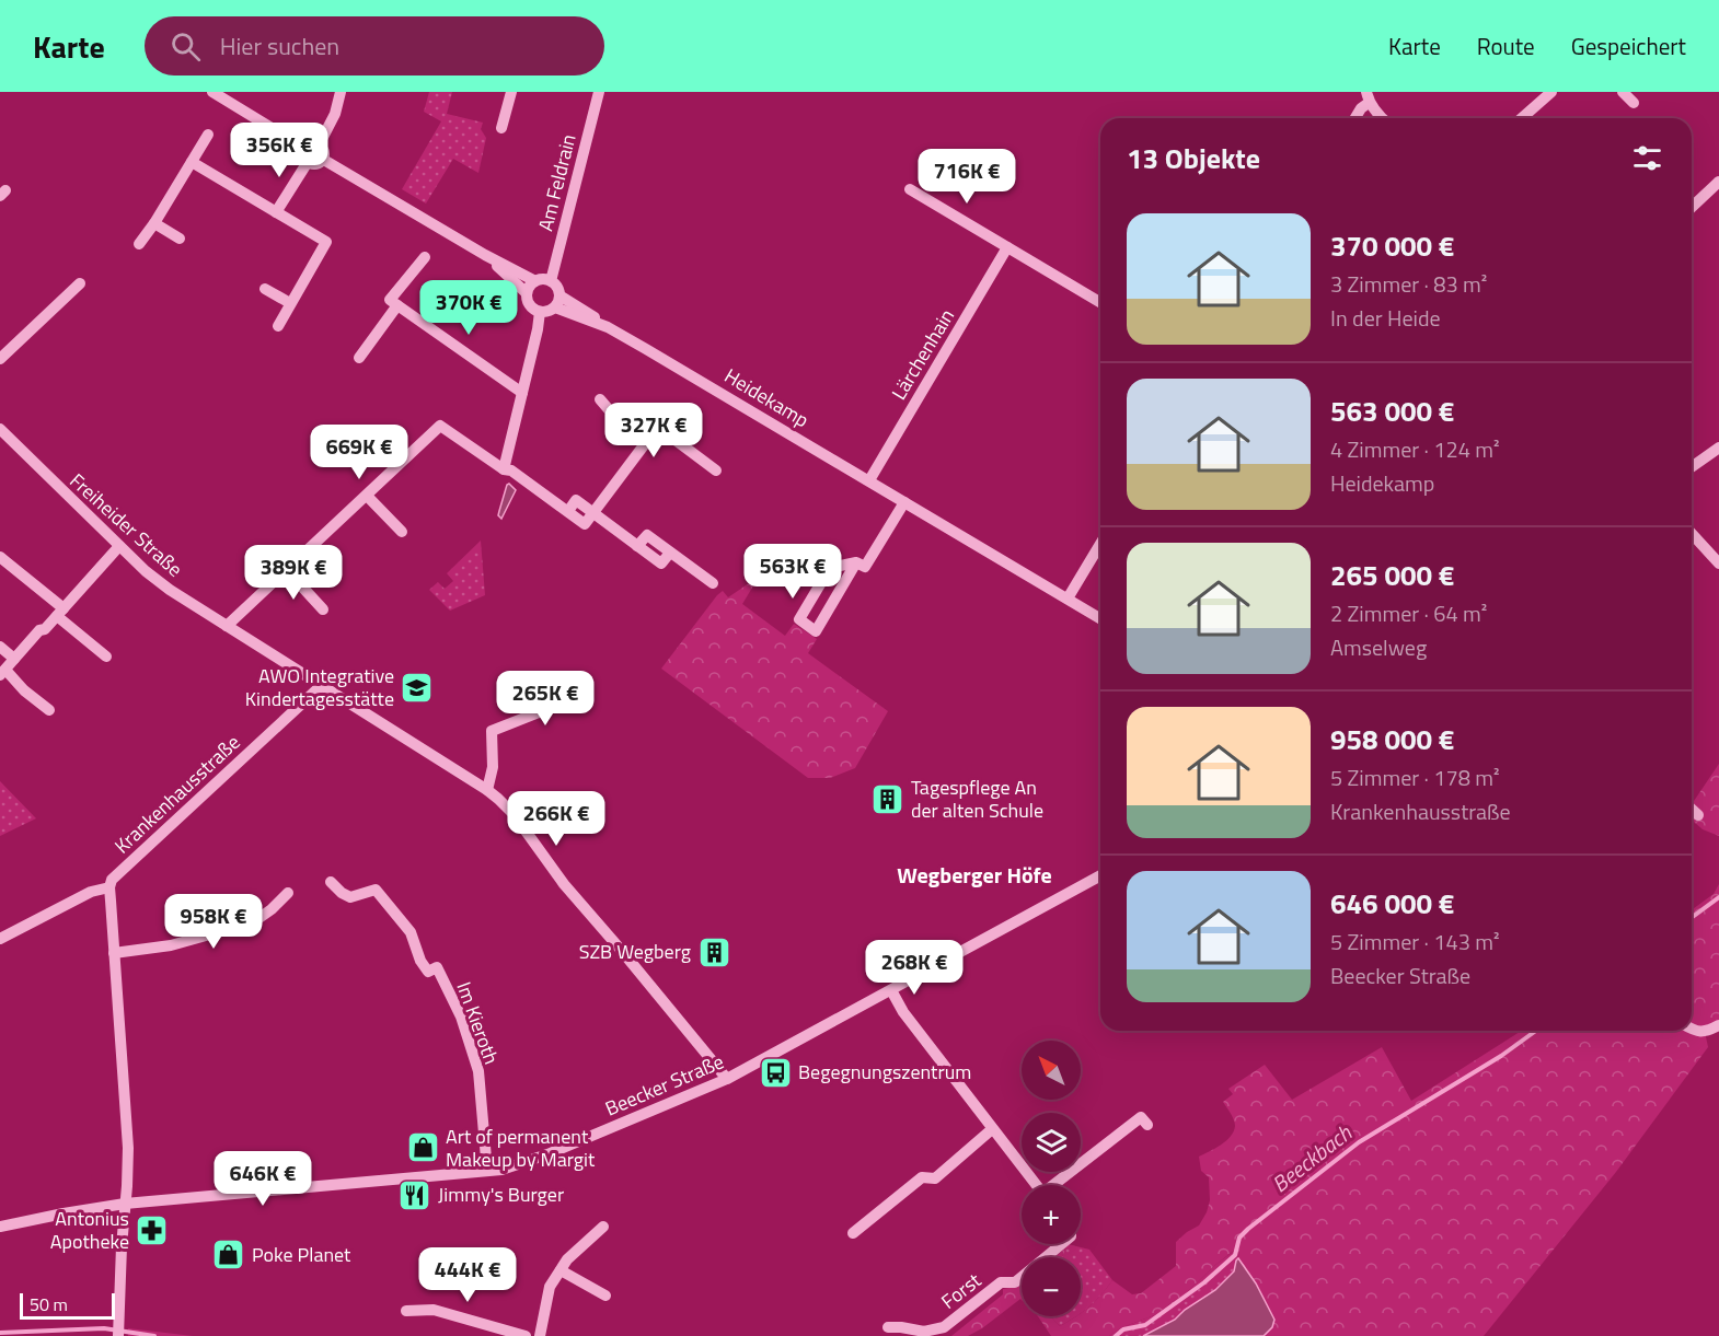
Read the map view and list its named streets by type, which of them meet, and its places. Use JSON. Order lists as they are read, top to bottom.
{
  "streets": {
    "street": [
      "Am Feldrain",
      "Lärchenhain",
      "Heidekamp",
      "Freiheider Straße",
      "Krankenhausstraße",
      "Im Kieroth",
      "Beecker Straße",
      "Forst"
    ]
  },
  "crossings": [
    ["Am Feldrain", "Heidekamp"],
    ["Lärchenhain", "Heidekamp"],
    ["Freiheider Straße", "Krankenhausstraße"],
    ["Freiheider Straße", "Beecker Straße"],
    ["Im Kieroth", "Beecker Straße"]
  ],
  "districts": ["Wegberger Höfe"],
  "water": ["Beeckbach"],
  "places": {
    "school or university": ["AWO Integrative Kindertagesstätte"],
    "building": ["Tagespflege An der alten Schule", "SZB Wegberg"],
    "bus stop": ["Begegnungszentrum"],
    "shop": ["Art of permanent Makeup by Margit", "Poke Planet"],
    "restaurant": ["Jimmy's Burger"],
    "pharmacy": ["Antonius Apotheke"]
  },
  "scale_bar": "50 m",
  "north": "top left",
  "page": {
    "header": "Karte",
    "search": "Hier suchen",
    "nav": ["Karte", "Route", "Gespeichert"],
    "heading": "13 Objekte",
    "price": [
      "356K €",
      "716K €",
      "370K €",
      "327K €",
      "669K €",
      "563K €",
      "389K €",
      "265K €",
      "266K €",
      "958K €",
      "268K €",
      "646K €",
      "444K €"
    ],
    "list": [
      {
        "name": "370 000 €",
        "note": "3 Zimmer · 83 m² · In der Heide"
      },
      {
        "name": "563 000 €",
        "note": "4 Zimmer · 124 m² · Heidekamp"
      },
      {
        "name": "265 000 €",
        "note": "2 Zimmer · 64 m² · Amselweg"
      },
      {
        "name": "958 000 €",
        "note": "5 Zimmer · 178 m² · Krankenhausstraße"
      },
      {
        "name": "646 000 €",
        "note": "5 Zimmer · 143 m² · Beecker Straße"
      }
    ],
    "map_buttons": ["+", "−"],
    "scale": "50 m"
  }
}
